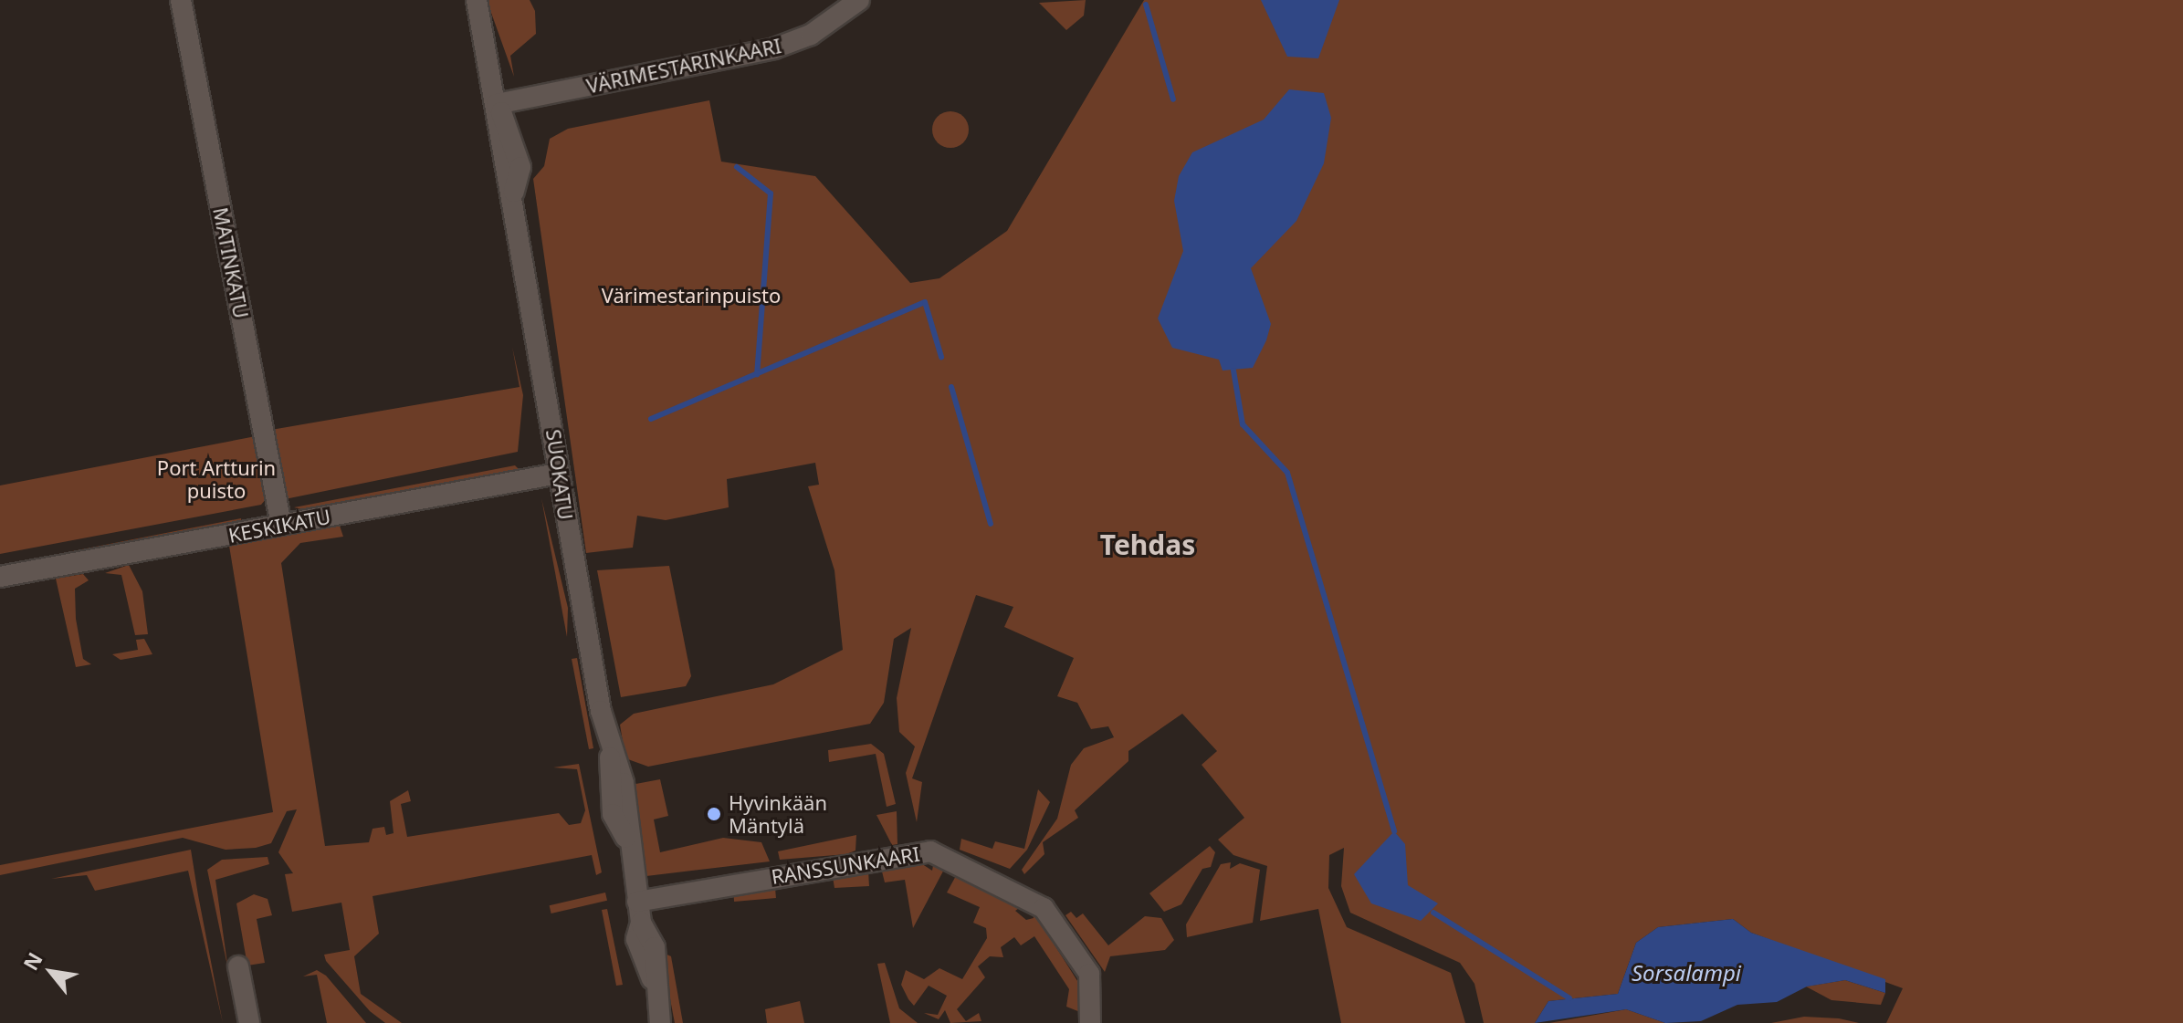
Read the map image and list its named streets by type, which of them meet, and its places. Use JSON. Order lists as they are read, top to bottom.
{
  "streets": {
    "street": [
      "VÄRIMESTARINKAARI",
      "MATINKATU",
      "SUOKATU",
      "KESKIKATU",
      "RANSSUNKAARI"
    ]
  },
  "crossings": [
    ["VÄRIMESTARINKAARI", "SUOKATU"],
    ["MATINKATU", "KESKIKATU"],
    ["SUOKATU", "KESKIKATU"],
    ["SUOKATU", "RANSSUNKAARI"]
  ],
  "districts": ["Tehdas"],
  "water": ["Sorsalampi"],
  "parks": ["Värimestarinpuisto", "Port Artturin puisto"],
  "places": ["Hyvinkään Mäntylä"],
  "north": "top left"
}
